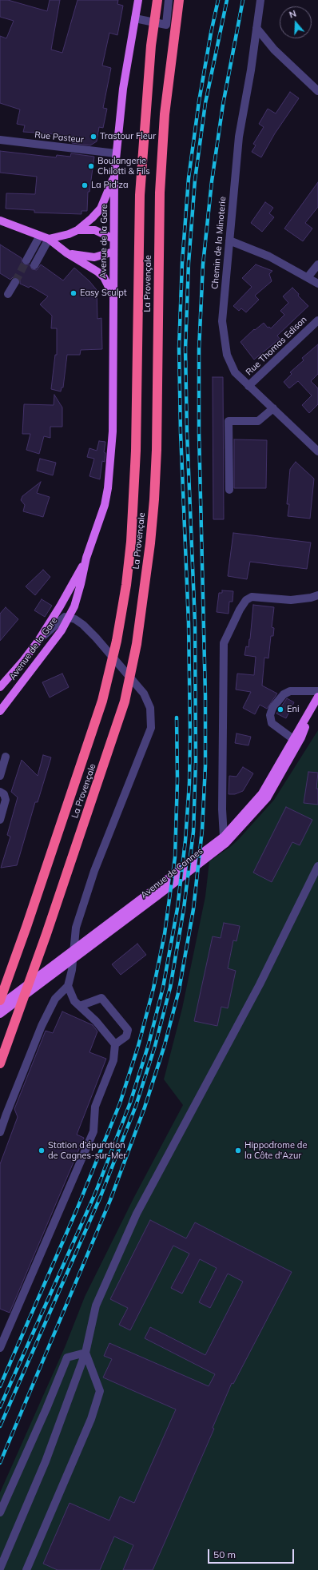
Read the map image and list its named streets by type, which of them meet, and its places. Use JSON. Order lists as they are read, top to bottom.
{
  "streets": {
    "highway": ["La Provençale"],
    "main road": ["Avenue de la Gare", "Avenue de Cannes"],
    "street": ["Rue Pasteur", "Chemin de la Minoterie", "Rue Thomas Edison"]
  },
  "crossings": [
    ["Rue Pasteur", "Avenue de la Gare"],
    ["Chemin de la Minoterie", "Rue Thomas Edison"]
  ],
  "places": [
    "Trastour Fleur",
    "Boulangerie Chilotti & Fils",
    "La Pid’za",
    "Easy Sculpt",
    "Eni",
    "Station d’épuration de Cagnes-sur-Mer",
    "Hippodrome de la Côte d'Azur"
  ],
  "scale_bar": "50 m",
  "north": "top"
}
